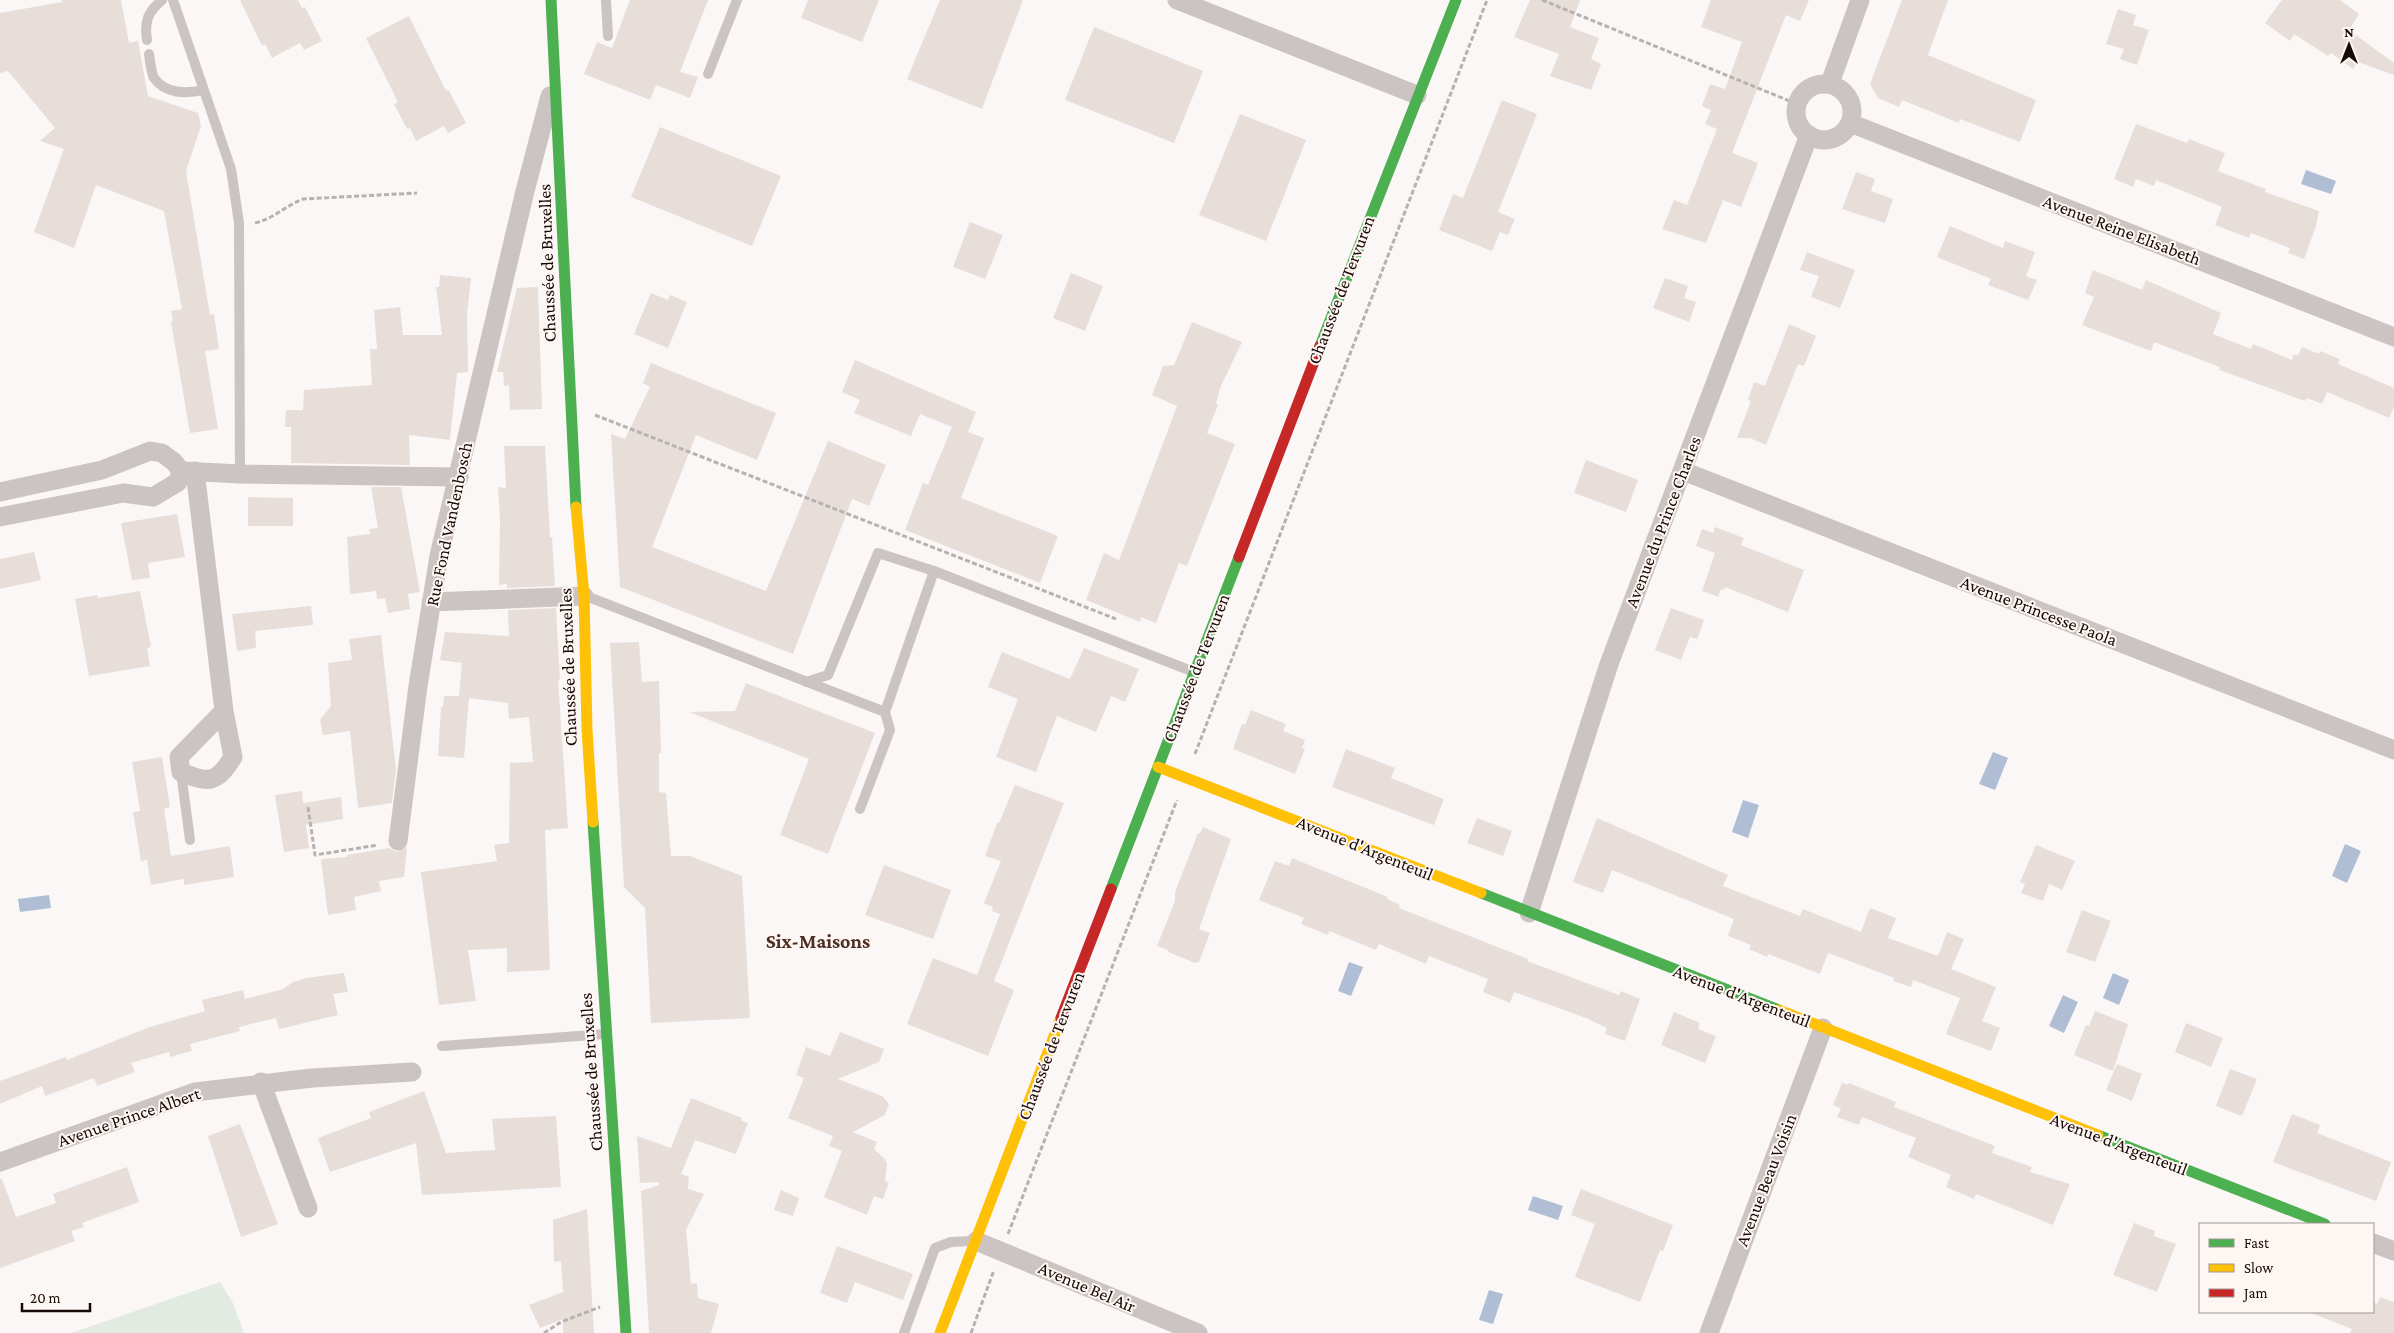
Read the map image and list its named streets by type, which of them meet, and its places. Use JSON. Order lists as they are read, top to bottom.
{
  "streets": {
    "main road": ["Chaussée de Bruxelles", "Chaussée de Tervuren", "Avenue d'Argenteuil"],
    "street": [
      "Avenue Reine Elisabeth",
      "Avenue du Prince Charles",
      "Rue Fond Vandenbosch",
      "Avenue Princesse Paola",
      "Avenue Prince Albert",
      "Avenue Beau Voisin",
      "Avenue Bel Air"
    ]
  },
  "crossings": [
    ["Avenue Reine Elisabeth", "Avenue du Prince Charles"],
    ["Chaussée de Bruxelles", "Rue Fond Vandenbosch"],
    ["Chaussée de Tervuren", "Avenue d'Argenteuil"],
    ["Chaussée de Tervuren", "Avenue Bel Air"],
    ["Avenue du Prince Charles", "Avenue Princesse Paola"],
    ["Avenue du Prince Charles", "Avenue d'Argenteuil"],
    ["Avenue d'Argenteuil", "Avenue Beau Voisin"]
  ],
  "districts": ["Six-Maisons"],
  "legend": ["Fast", "Slow", "Jam"],
  "scale_bar": "20 m",
  "north": "top"
}
